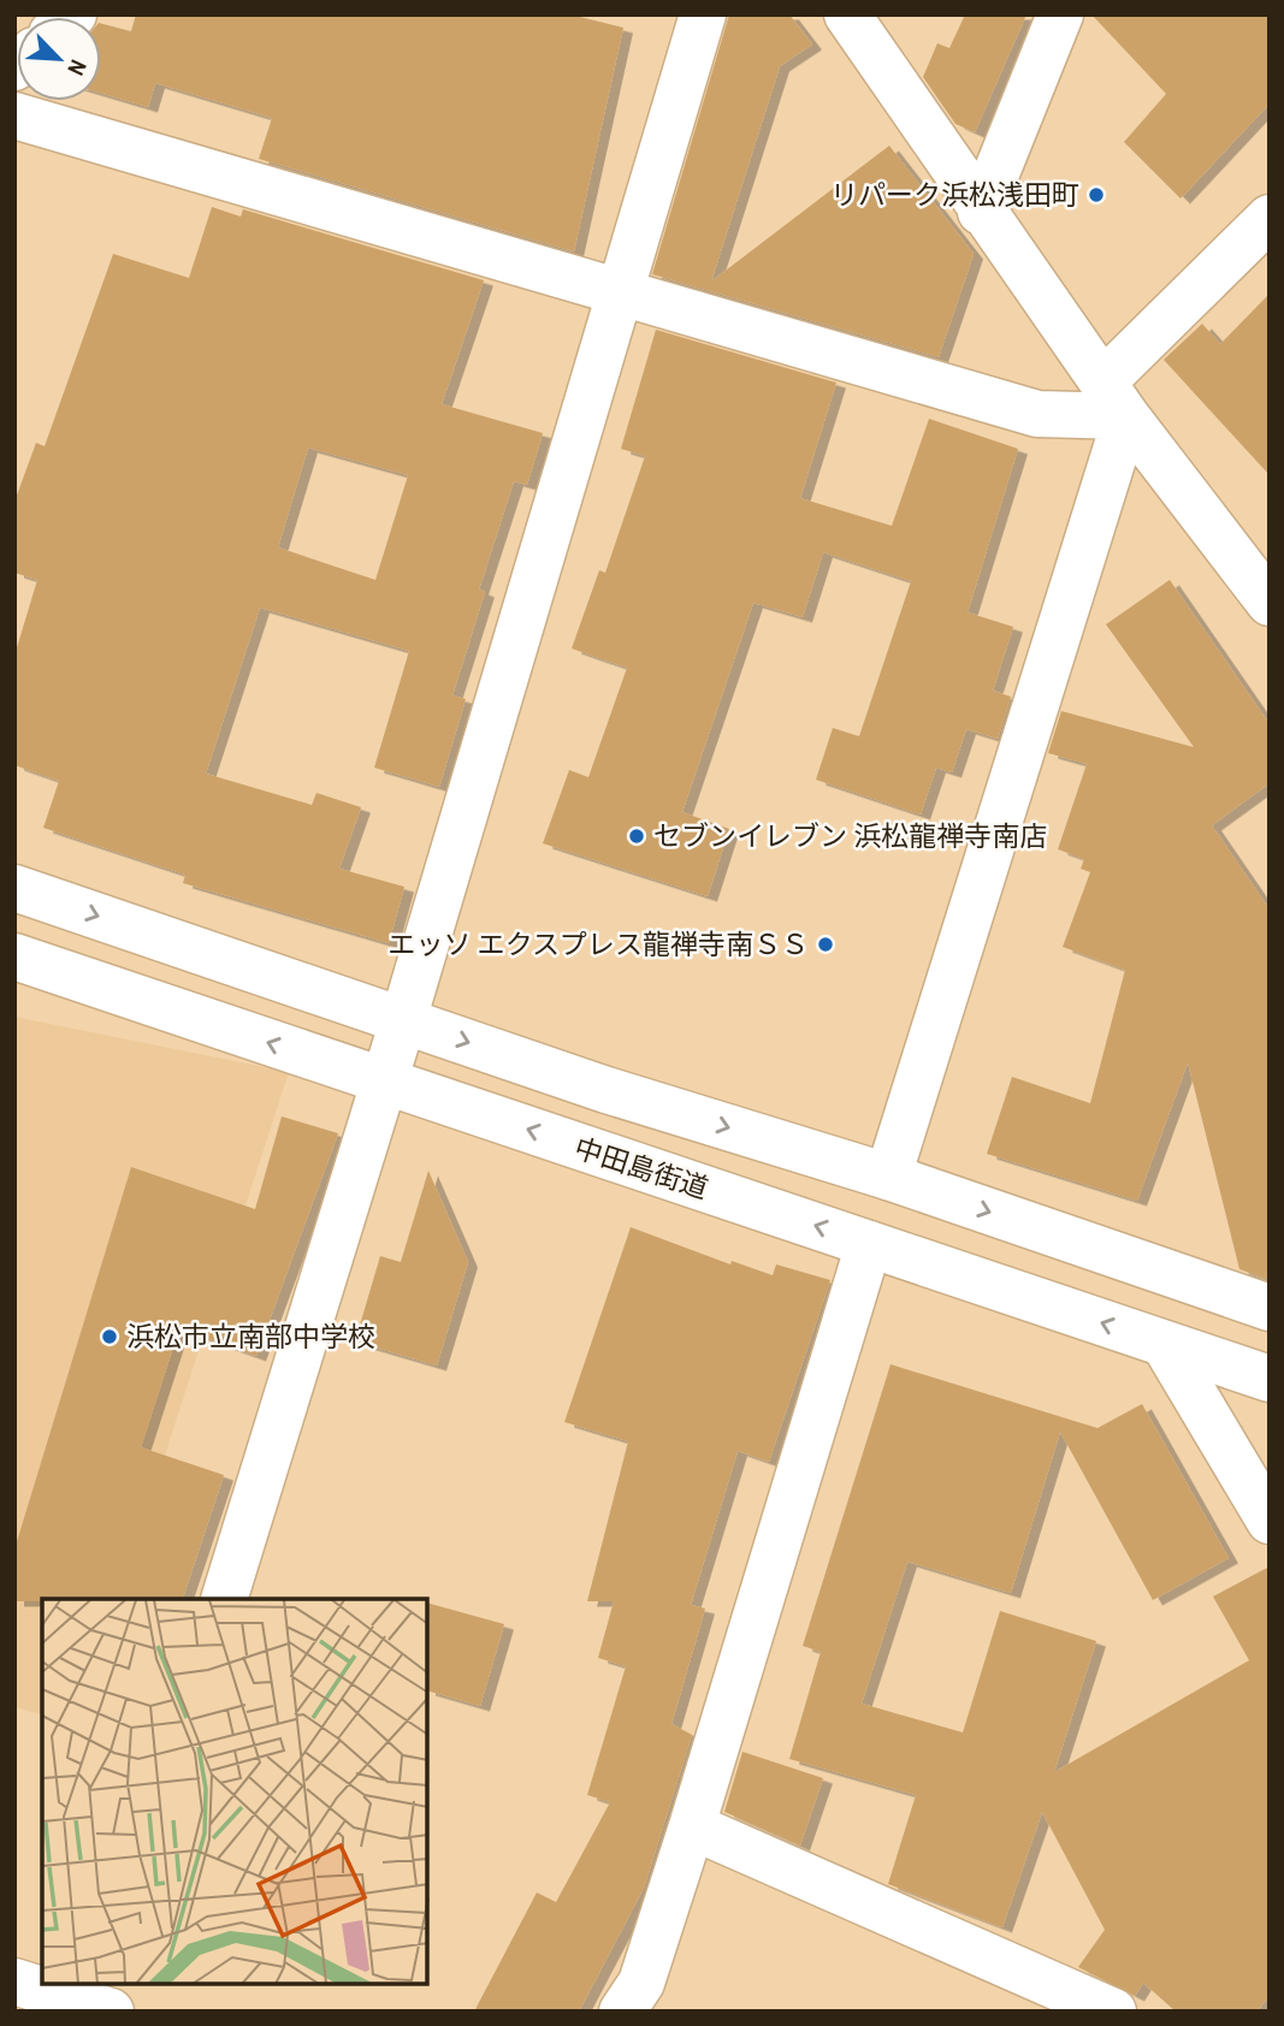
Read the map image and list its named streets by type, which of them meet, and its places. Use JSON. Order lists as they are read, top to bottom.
{
  "streets": {
    "street": ["中田島街道"]
  },
  "places": [
    "リパーク浜松浅田町",
    "セブンイレブン 浜松龍禅寺南店",
    "エッソ エクスプレス龍禅寺南ＳＳ",
    "浜松市立南部中学校"
  ],
  "north": "bottom right"
}
